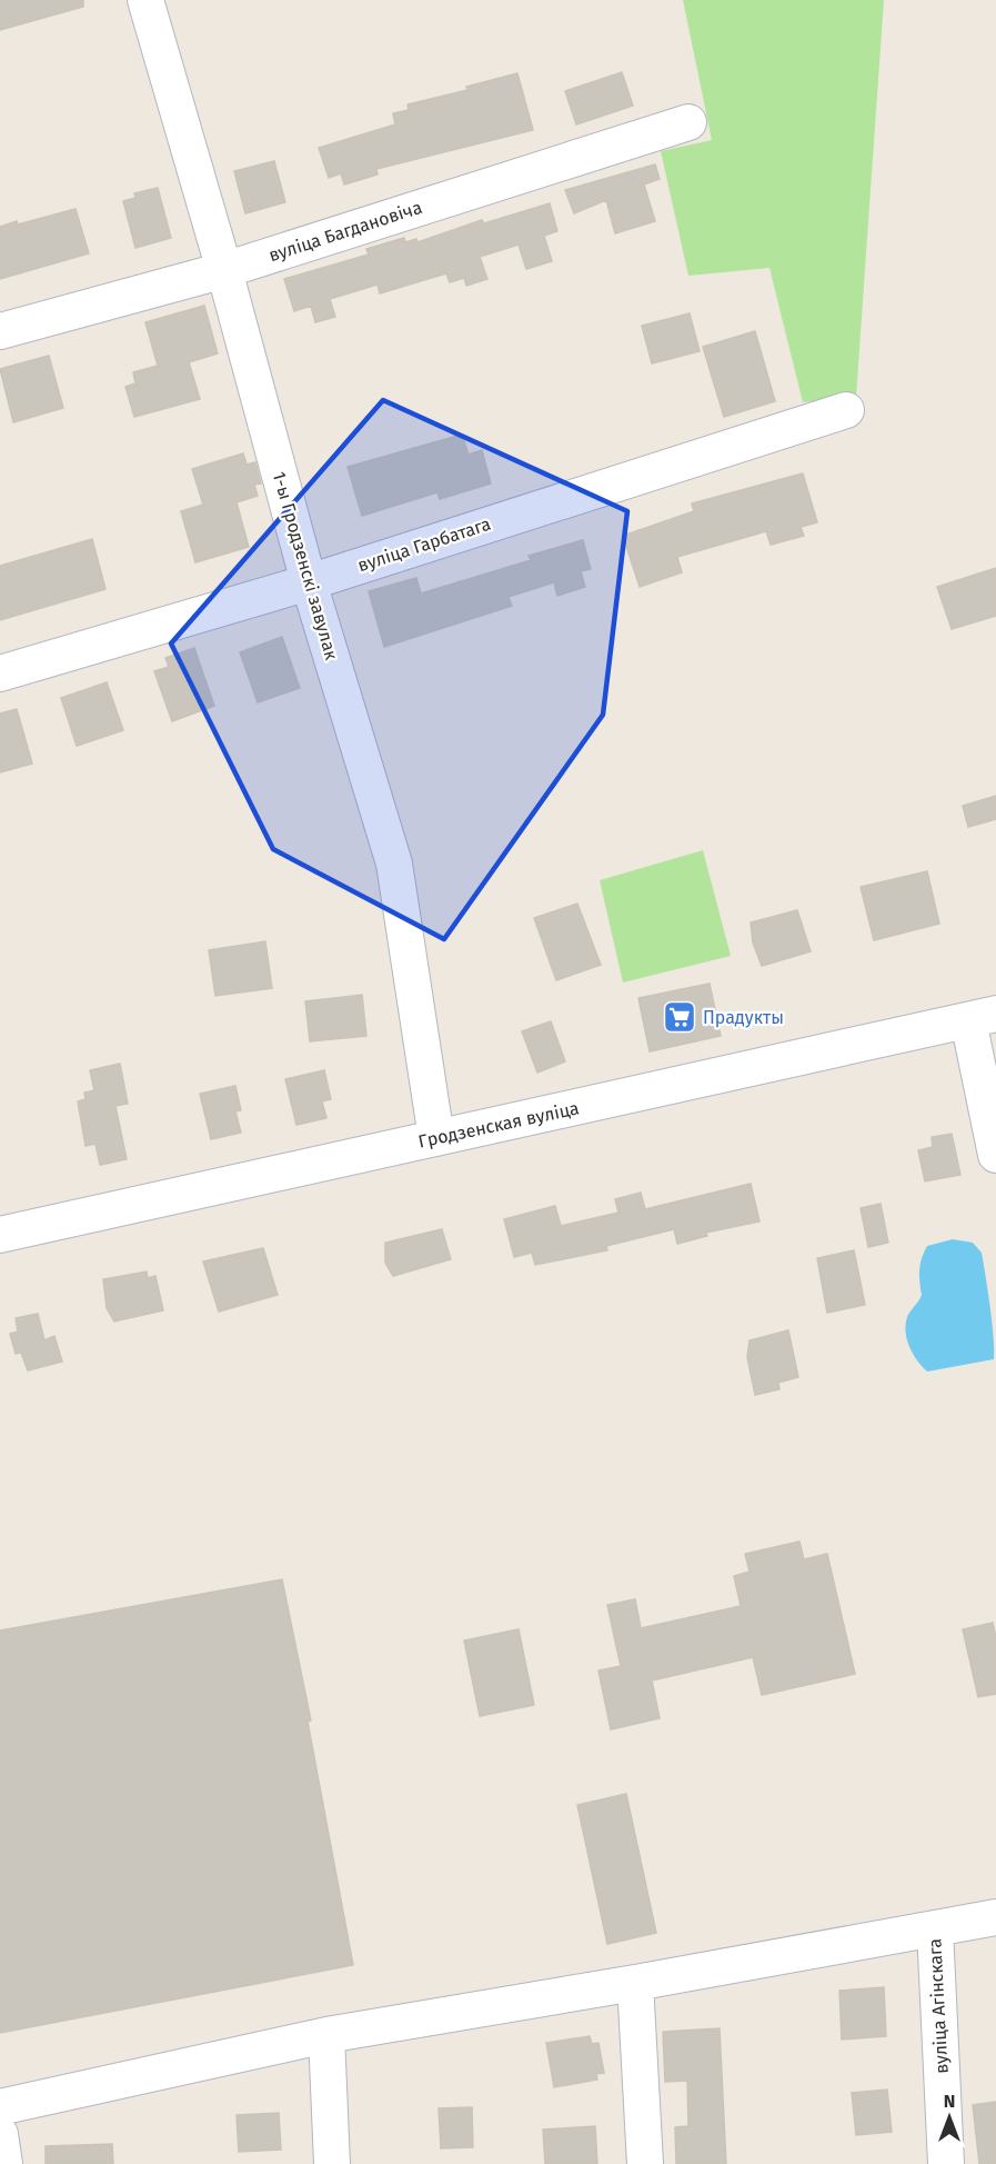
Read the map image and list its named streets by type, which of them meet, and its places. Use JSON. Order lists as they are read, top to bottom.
{
  "streets": {
    "street": [
      "вуліца Багдановіча",
      "вуліца Гарбатага",
      "1-ы Гродзенскі завулак",
      "Гродзенская вуліца",
      "вуліца Агінскага"
    ]
  },
  "crossings": [
    ["вуліца Багдановіча", "1-ы Гродзенскі завулак"],
    ["вуліца Гарбатага", "1-ы Гродзенскі завулак"],
    ["1-ы Гродзенскі завулак", "Гродзенская вуліца"]
  ],
  "places": {
    "supermarket": ["Прадукты"]
  },
  "north": "top"
}
